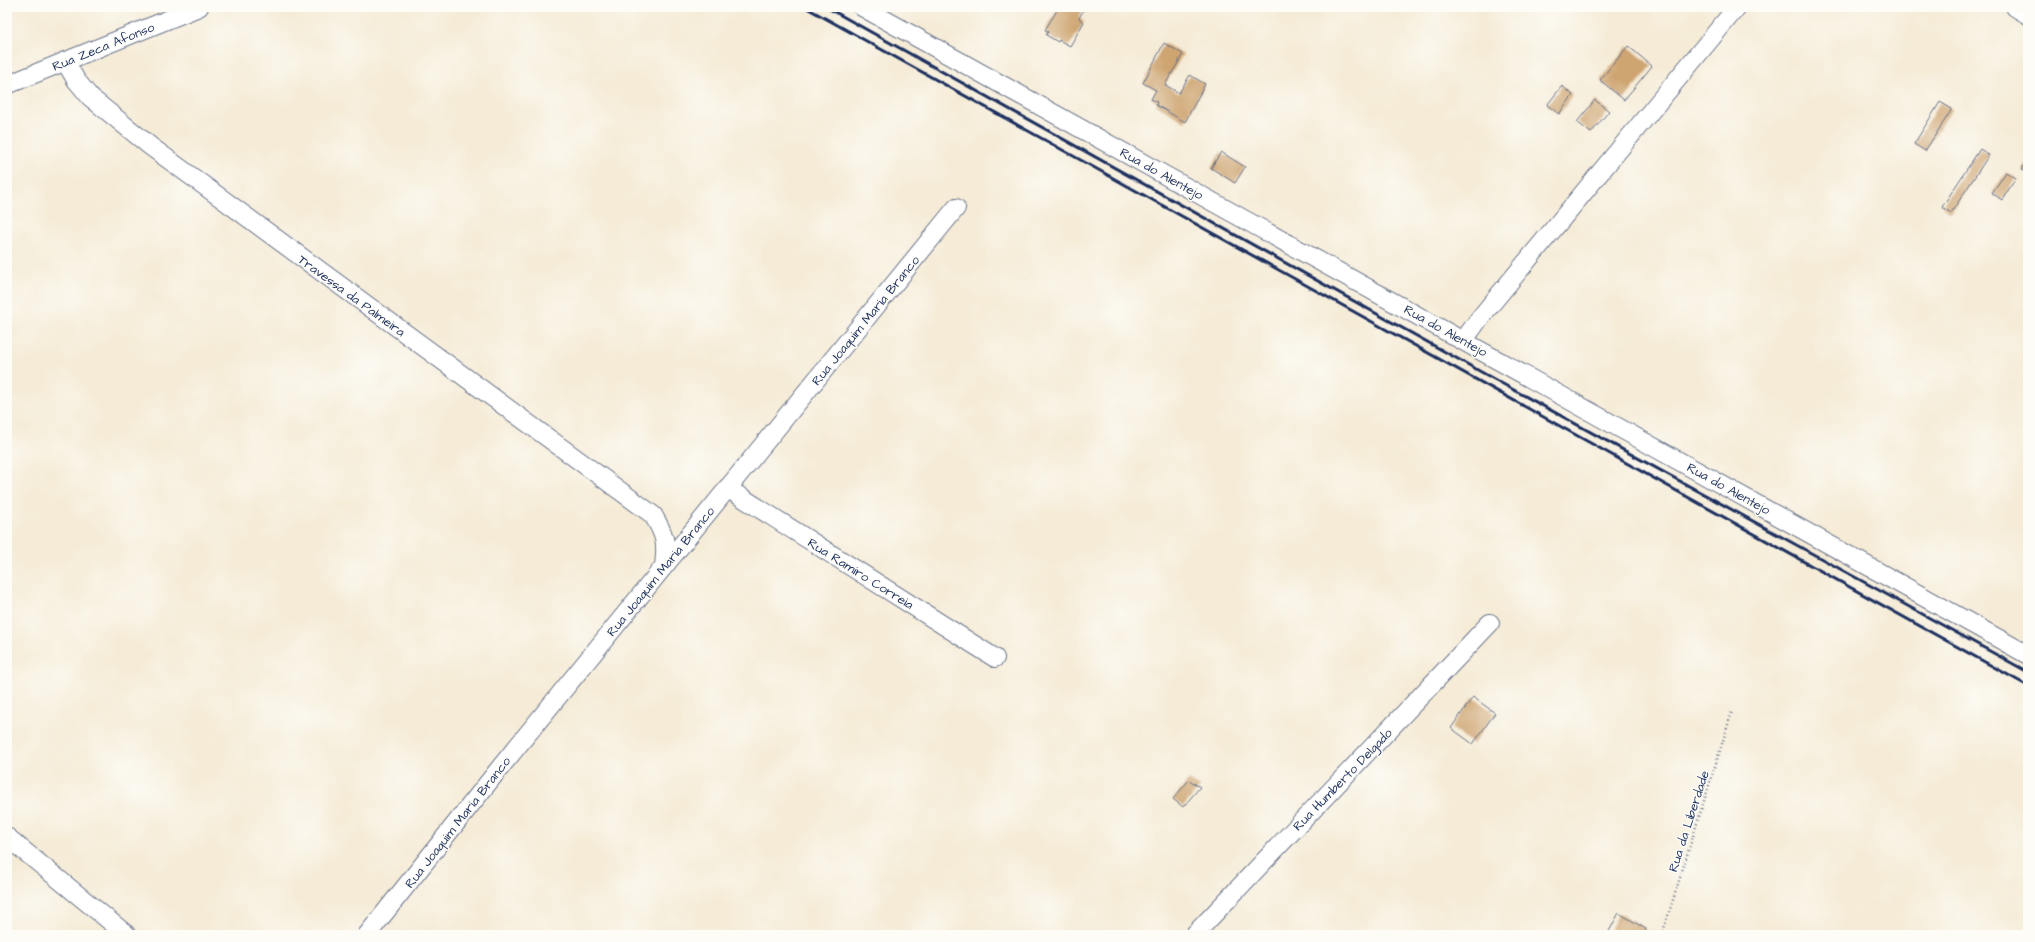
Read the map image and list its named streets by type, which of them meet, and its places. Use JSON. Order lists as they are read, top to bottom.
{
  "streets": {
    "street": [
      "Rua Zeca Afonso",
      "Rua do Alentejo",
      "Travessa da Palmeira",
      "Rua Joaquim Maria Branco",
      "Rua Ramiro Correia",
      "Rua Humberto Delgado"
    ],
    "path": ["Rua da Liberdade"]
  },
  "crossings": [
    ["Rua Zeca Afonso", "Travessa da Palmeira"],
    ["Travessa da Palmeira", "Rua Joaquim Maria Branco"],
    ["Rua Joaquim Maria Branco", "Rua Ramiro Correia"]
  ]
}
